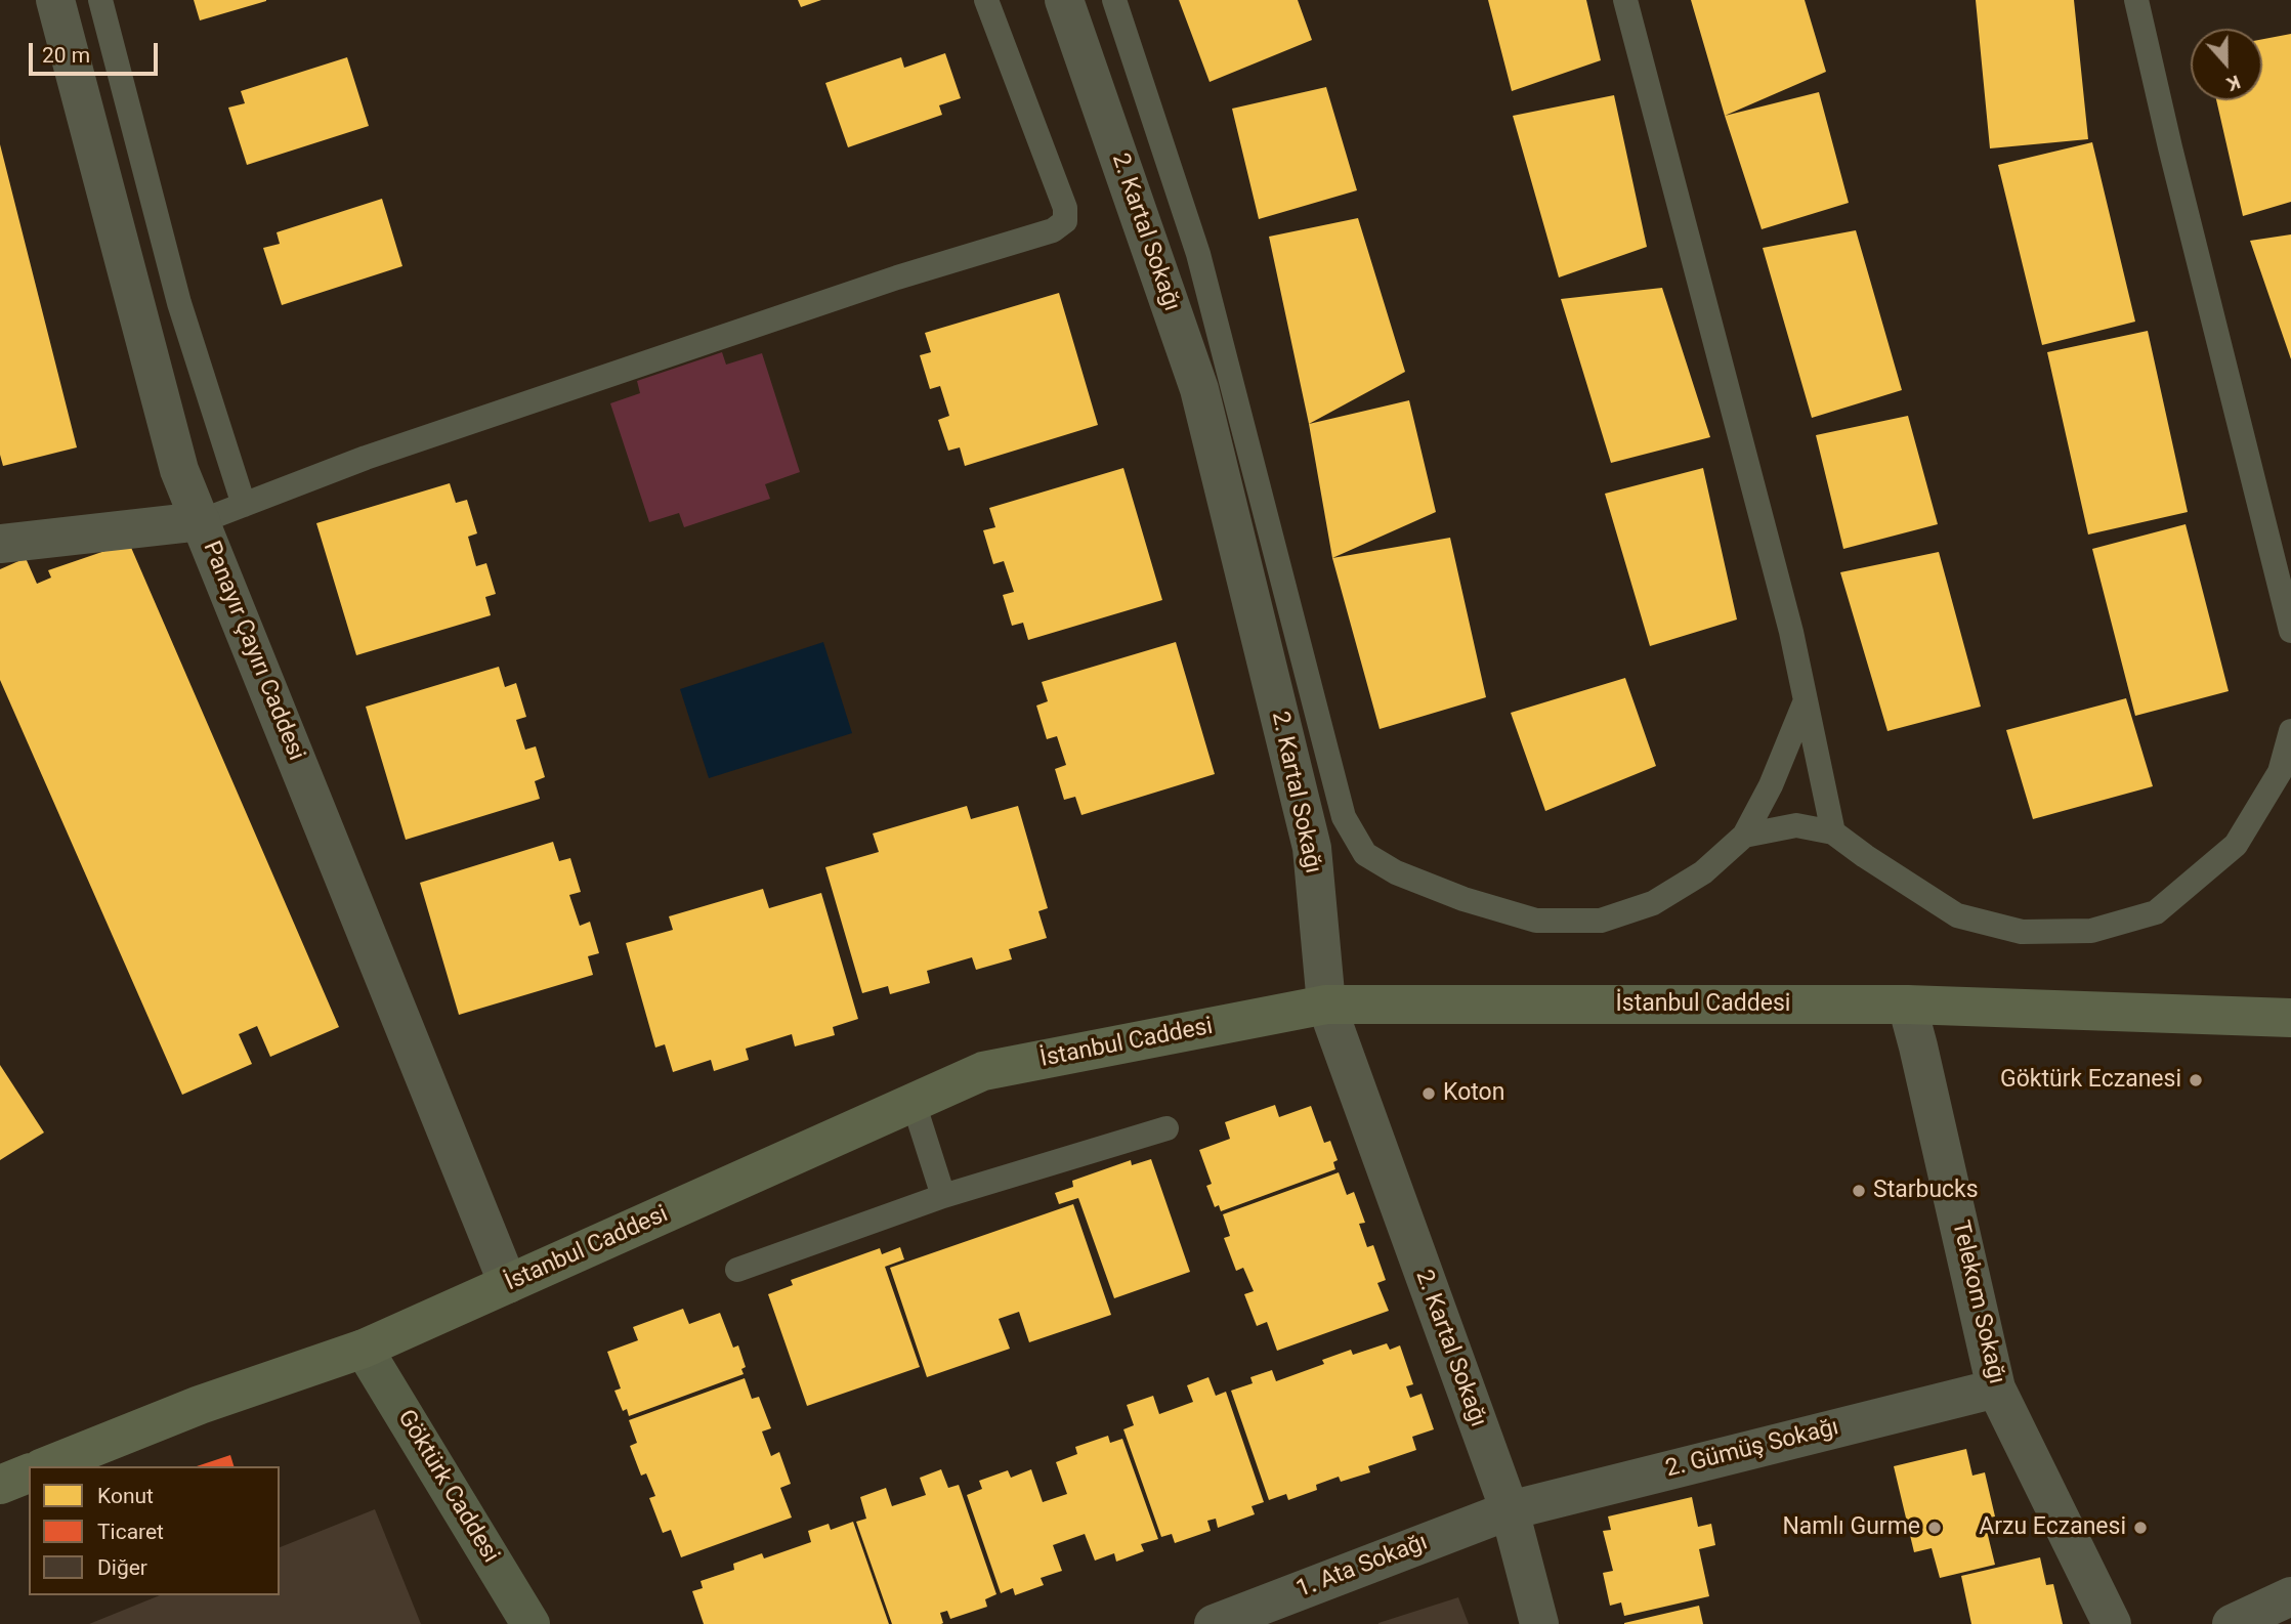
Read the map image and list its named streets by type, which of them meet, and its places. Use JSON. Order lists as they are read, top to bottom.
{
  "streets": {
    "main road": ["İstanbul Caddesi", "Göktürk Caddesi"],
    "street": [
      "2. Kartal Sokağı",
      "Panayır Çayırı Caddesi",
      "Telekom Sokağı",
      "2. Gümüş Sokağı",
      "1. Ata Sokağı"
    ]
  },
  "crossings": [
    ["2. Kartal Sokağı", "İstanbul Caddesi"],
    ["2. Kartal Sokağı", "2. Gümüş Sokağı"],
    ["2. Kartal Sokağı", "1. Ata Sokağı"],
    ["Panayır Çayırı Caddesi", "İstanbul Caddesi"],
    ["İstanbul Caddesi", "Telekom Sokağı"],
    ["İstanbul Caddesi", "Göktürk Caddesi"],
    ["Telekom Sokağı", "2. Gümüş Sokağı"],
    ["2. Gümüş Sokağı", "1. Ata Sokağı"]
  ],
  "places": [
    "Göktürk Eczanesi",
    "Koton",
    "Starbucks",
    "Namlı Gurme",
    "Arzu Eczanesi"
  ],
  "legend": ["Konut", "Ticaret", "Diğer"],
  "scale_bar": "20 m",
  "north": "bottom"
}
